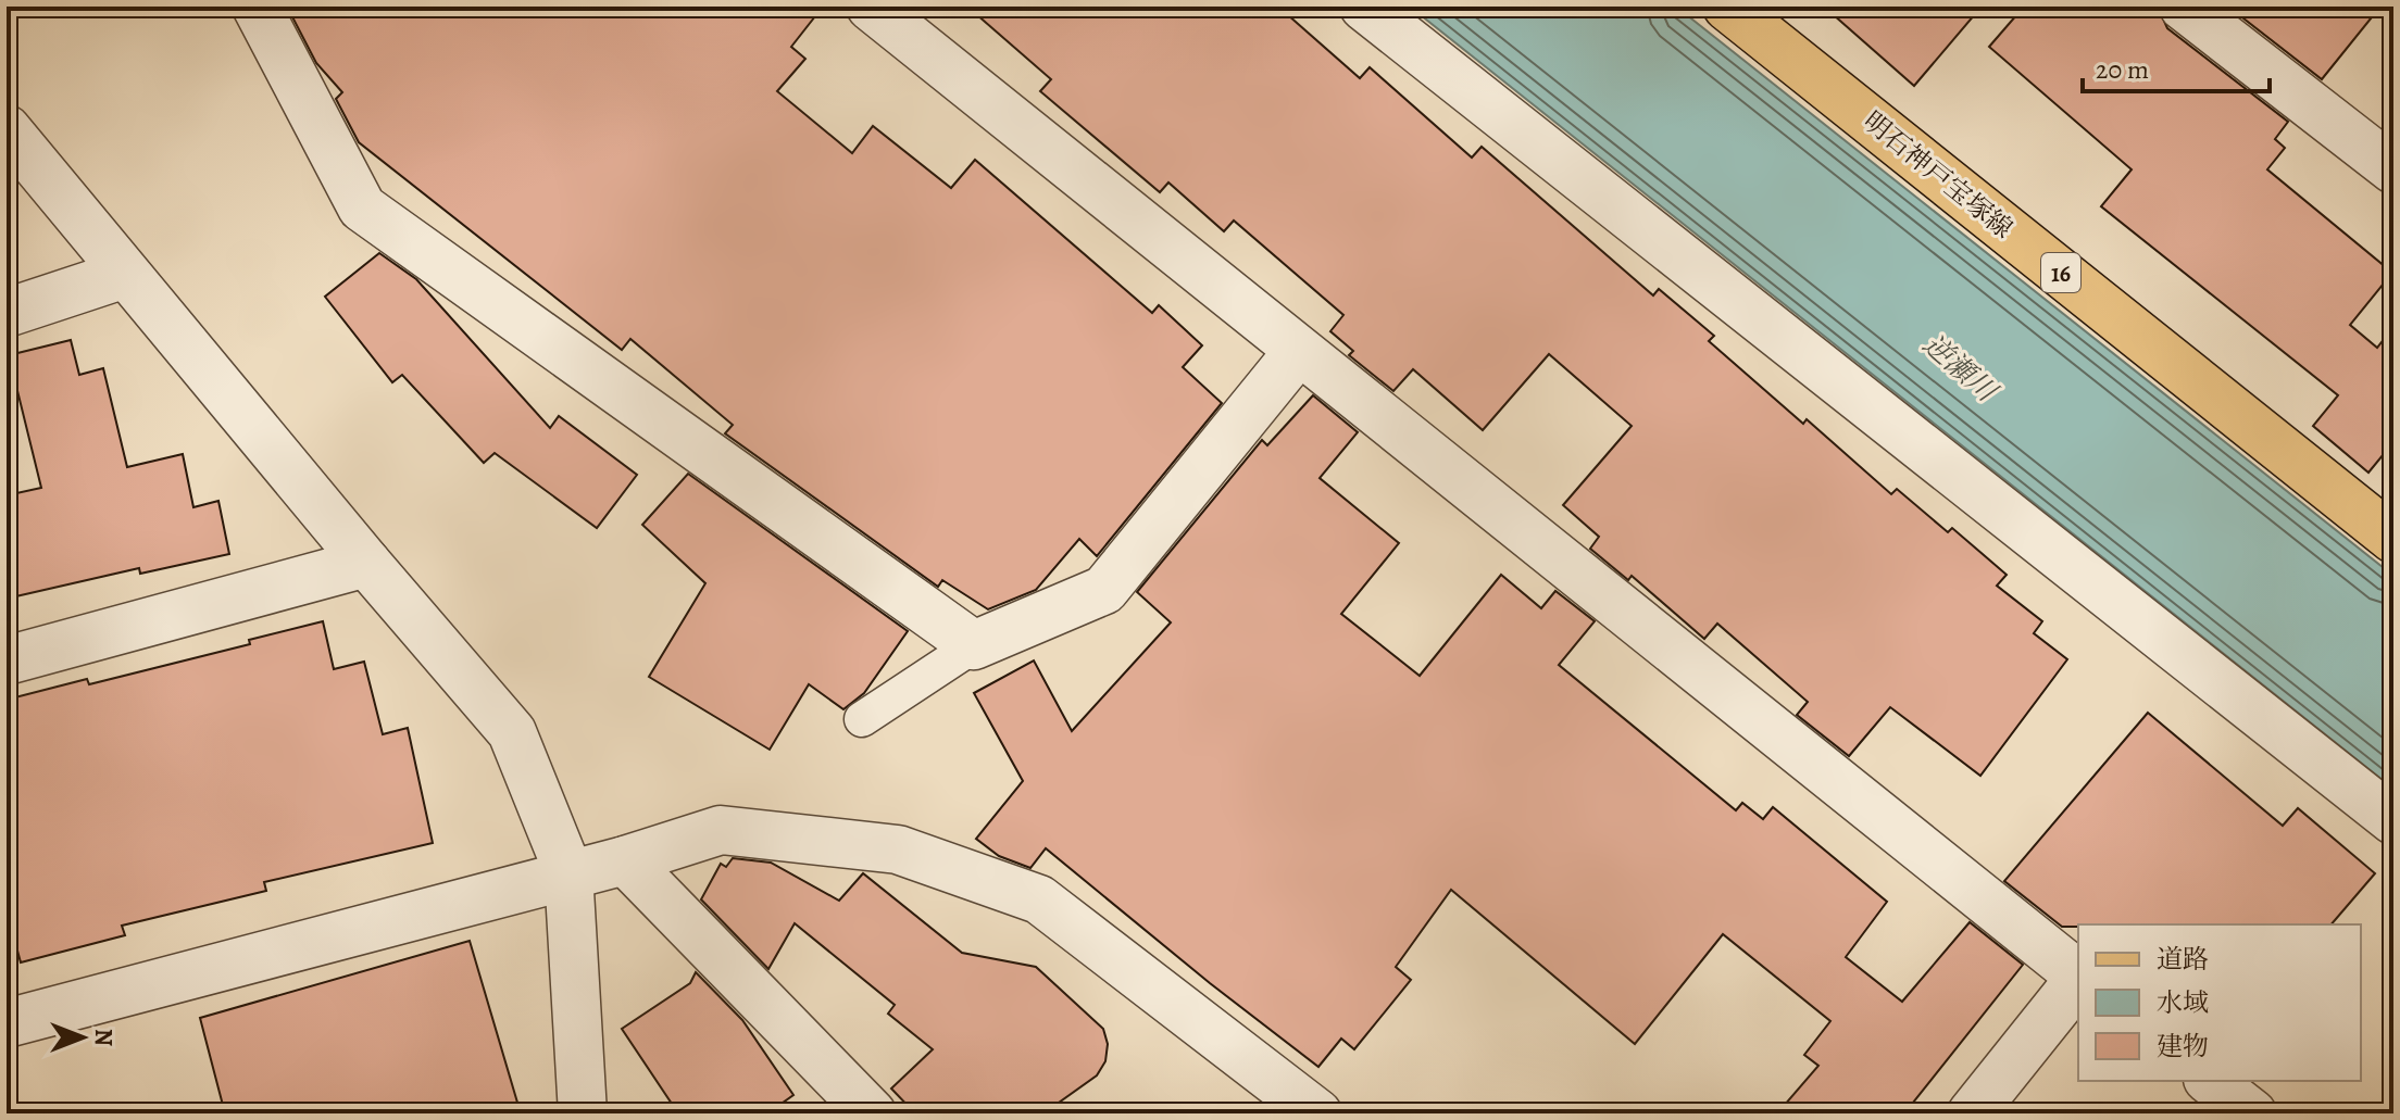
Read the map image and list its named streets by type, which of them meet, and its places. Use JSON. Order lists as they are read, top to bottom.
{
  "streets": {
    "main road": ["明石神戸宝塚線", "16"]
  },
  "water": ["逆瀬川"],
  "legend": ["道路", "水域", "建物"],
  "scale_bar": "20 m",
  "north": "right"
}
